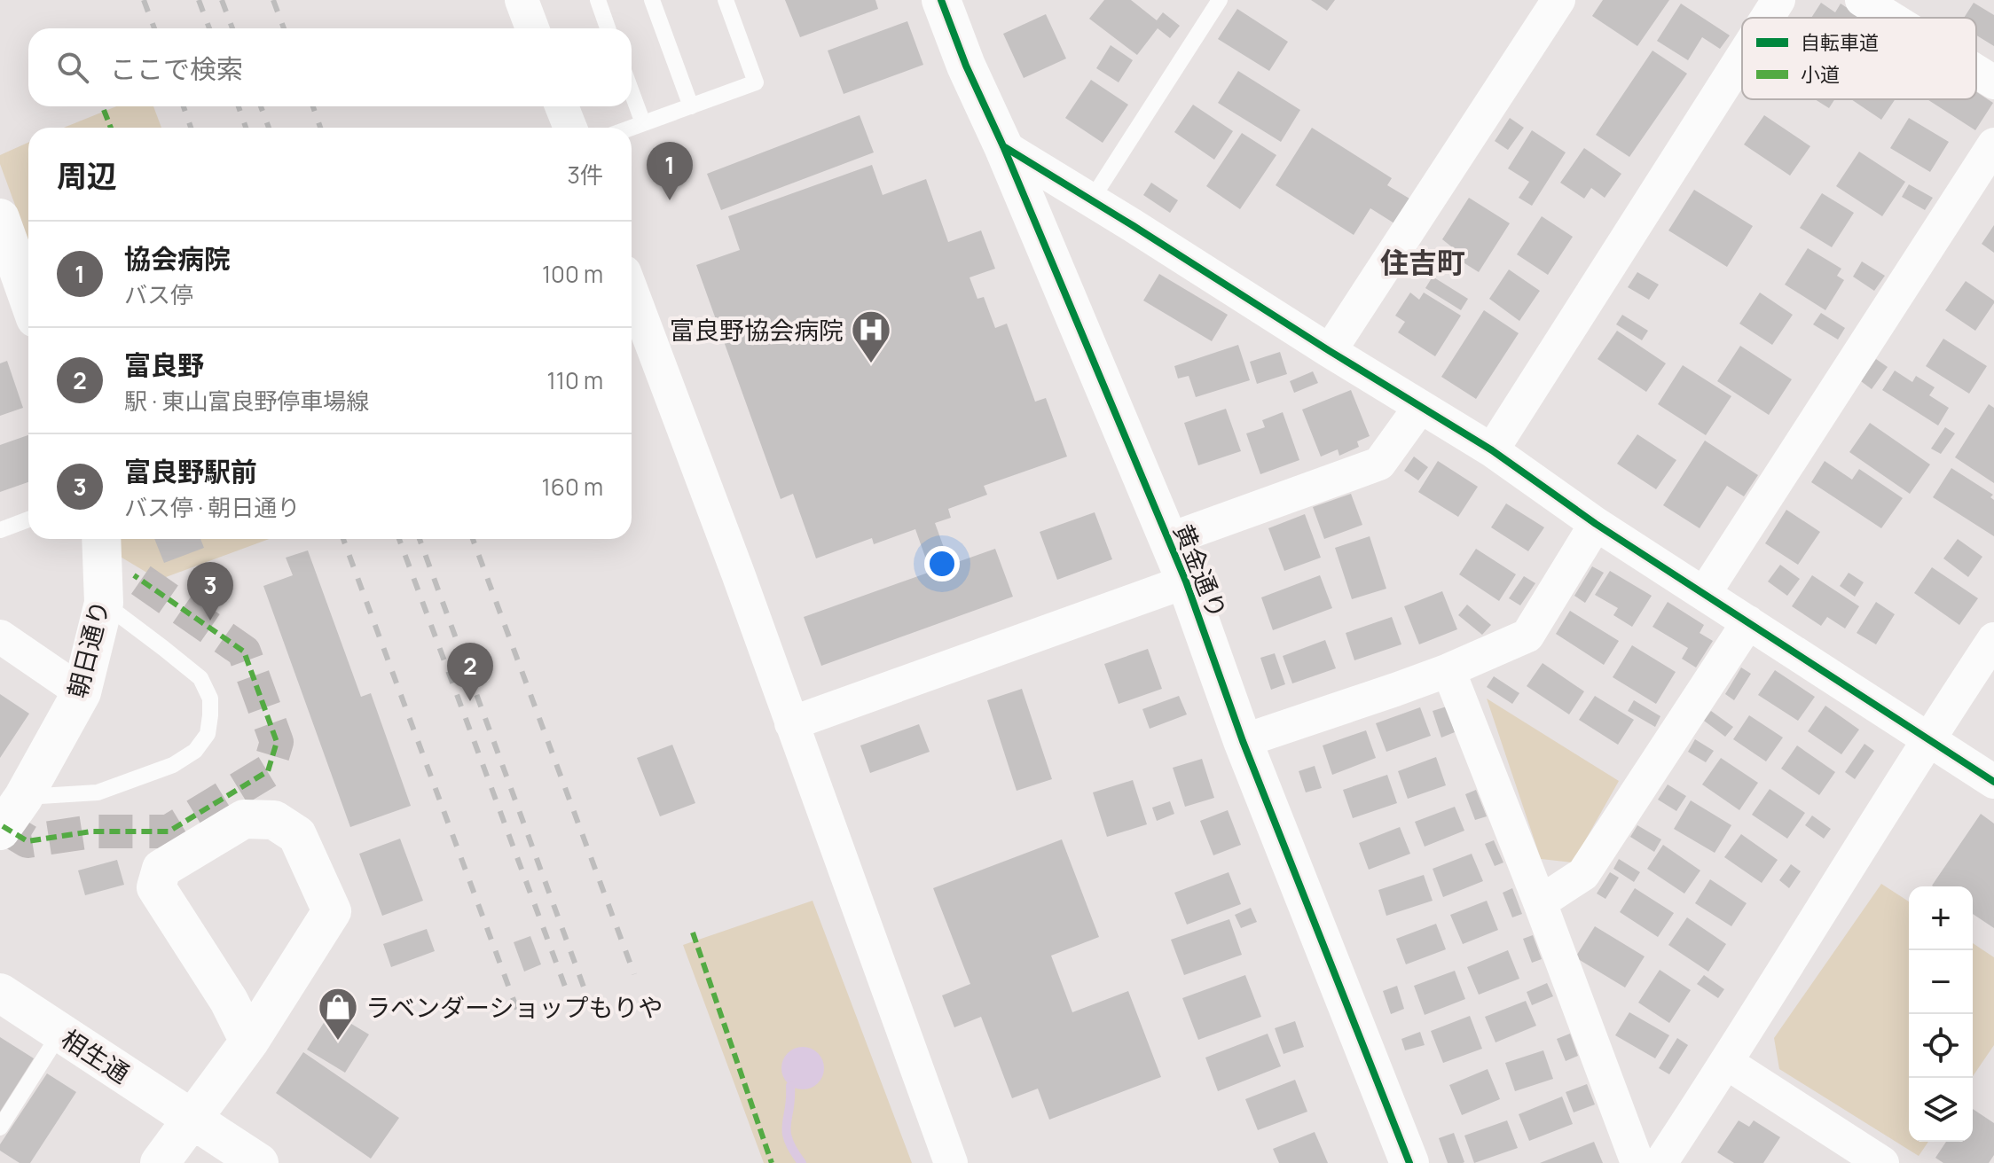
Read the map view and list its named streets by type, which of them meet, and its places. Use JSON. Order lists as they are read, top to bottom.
{
  "streets": {
    "street": ["黄金通り", "朝日通り", "相生通"]
  },
  "districts": ["住吉町"],
  "places": {
    "hospital": ["富良野協会病院"],
    "shop": ["ラベンダーショップもりや"]
  },
  "legend": ["自転車道", "小道"],
  "page": {
    "search": "ここで検索",
    "heading": ["周辺", "3件"],
    "pins": ["1", "3", "2"],
    "list": [
      {
        "mark": "1",
        "name": "協会病院",
        "note": "バス停",
        "value": "100 m"
      },
      {
        "mark": "2",
        "name": "富良野",
        "note": "駅 · 東山富良野停車場線",
        "value": "110 m"
      },
      {
        "mark": "3",
        "name": "富良野駅前",
        "note": "バス停 · 朝日通り",
        "value": "160 m"
      }
    ],
    "map_buttons": ["+", "−"]
  }
}
